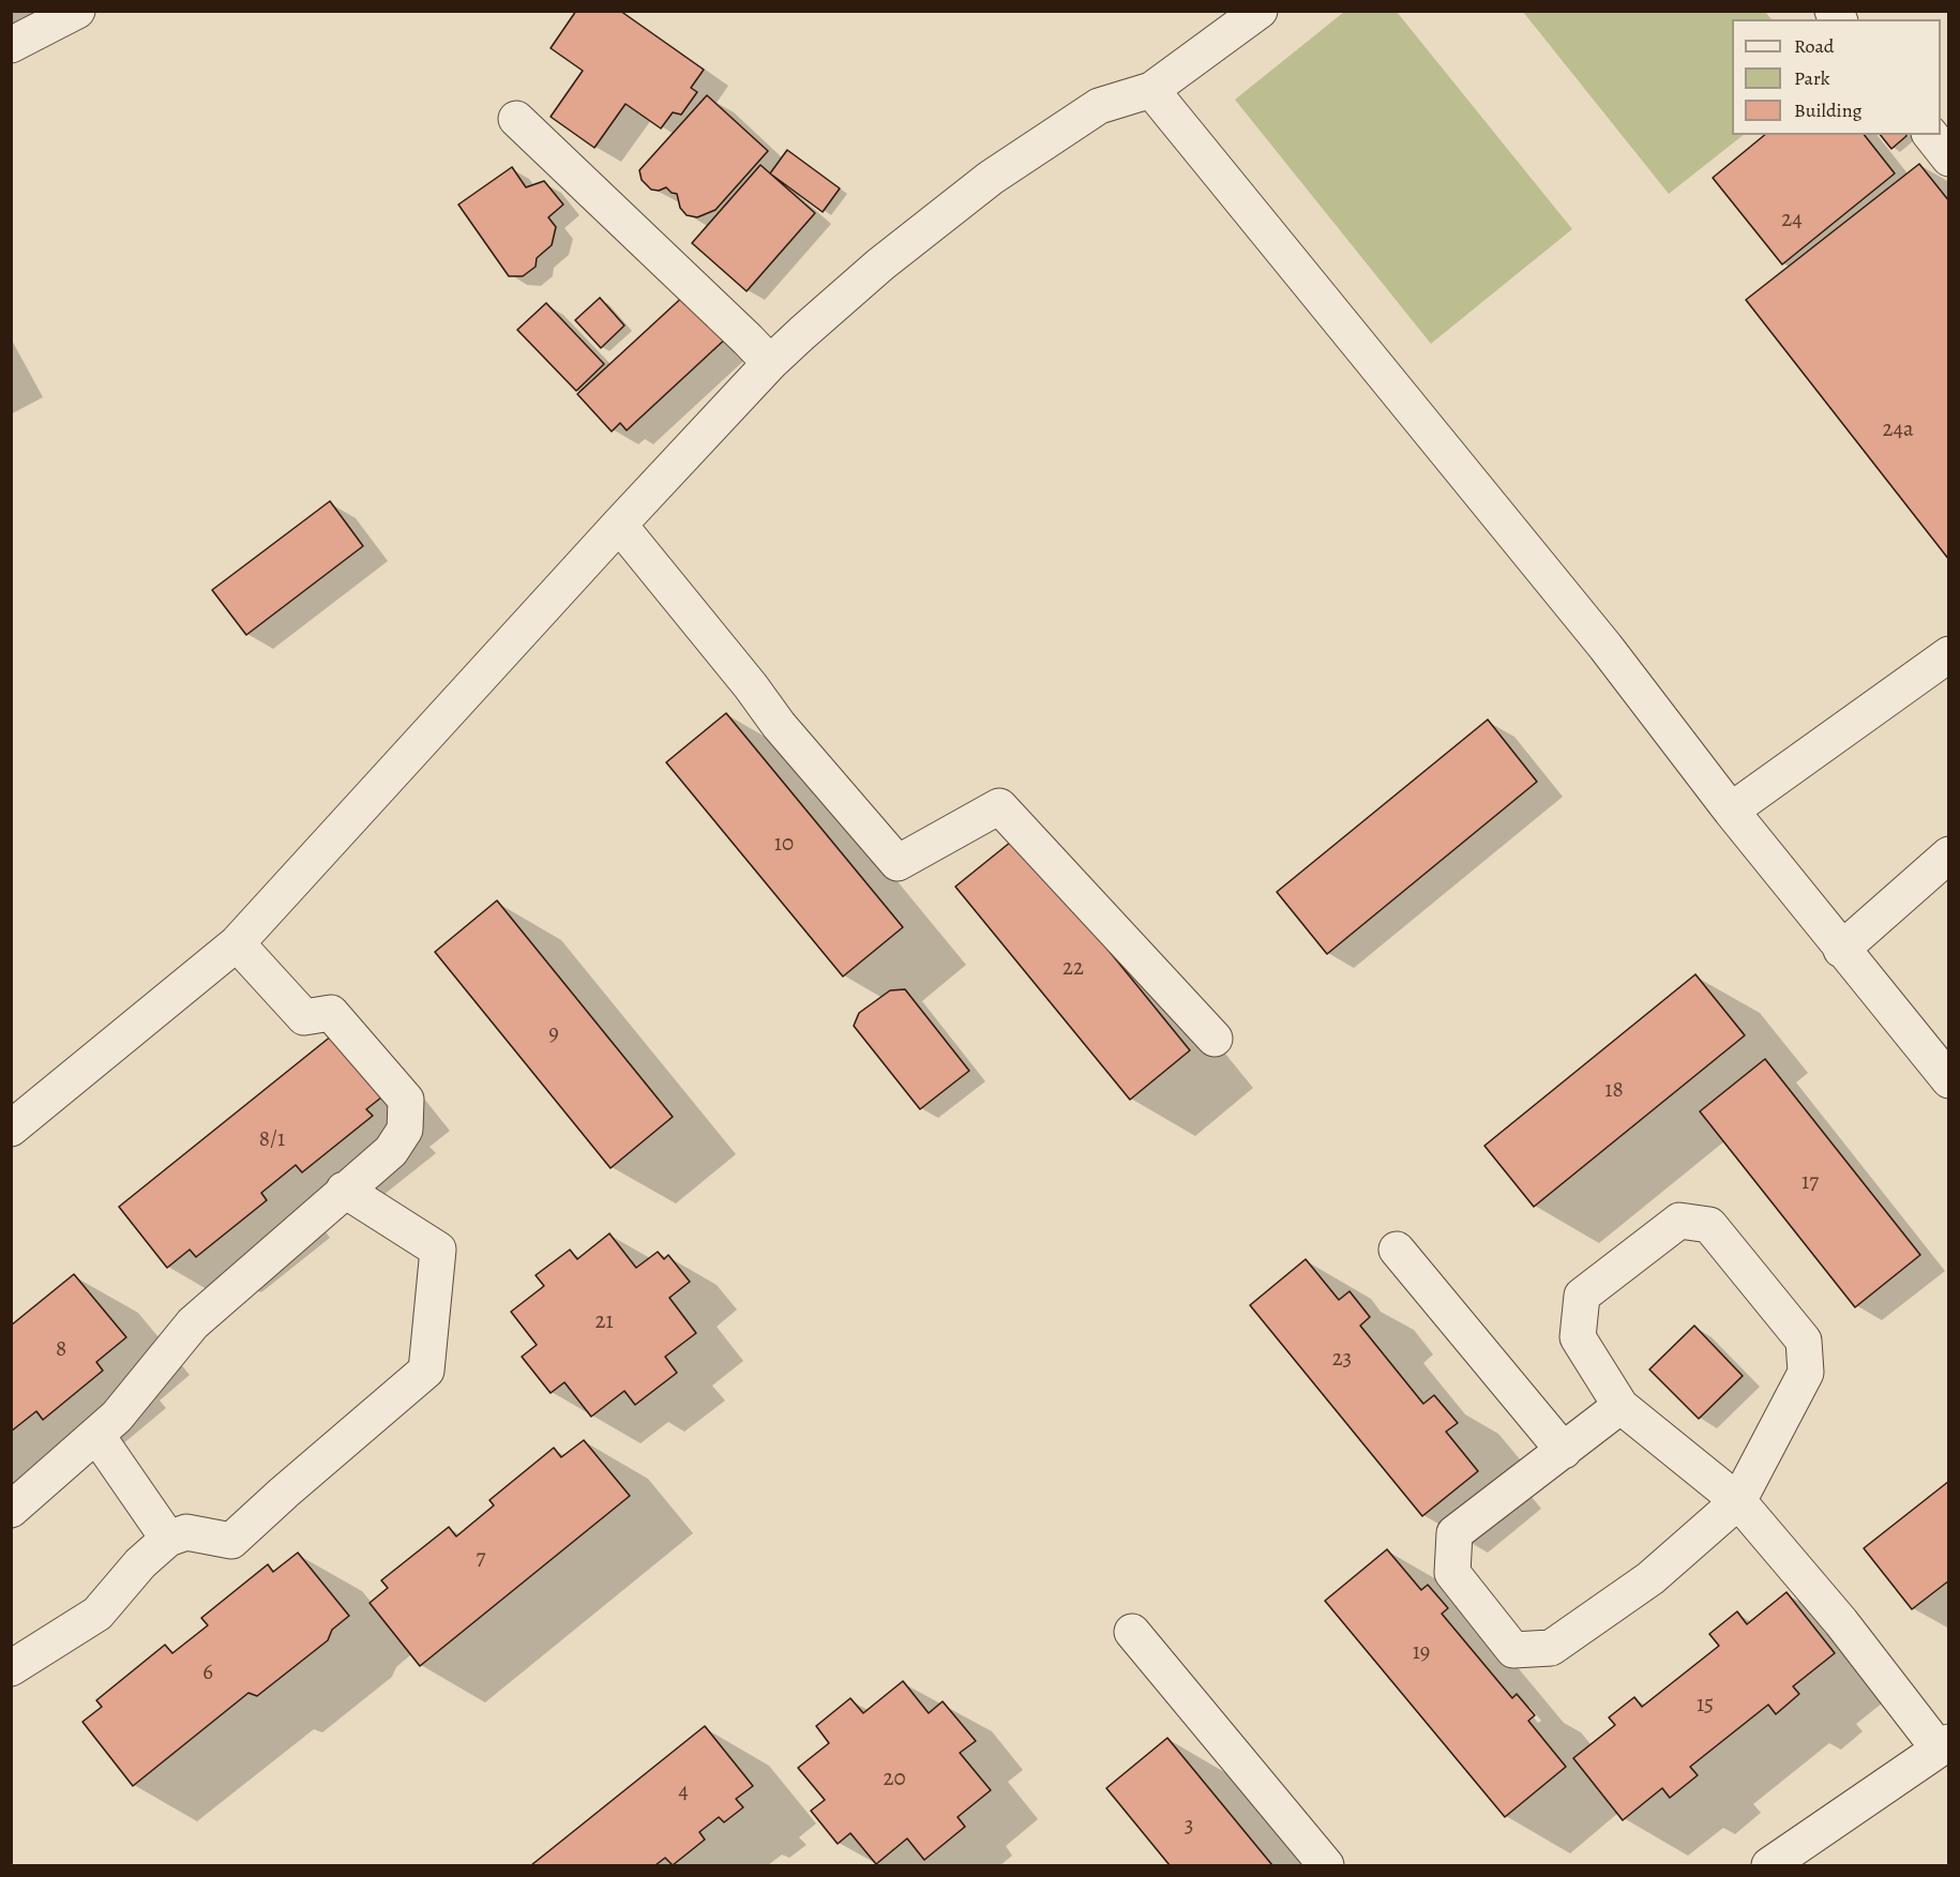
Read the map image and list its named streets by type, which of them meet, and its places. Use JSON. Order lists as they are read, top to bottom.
{
  "house_numbers": [
    "24",
    "24а",
    "10",
    "22",
    "9",
    "18",
    "8/1",
    "17",
    "21",
    "8",
    "23",
    "7",
    "19",
    "6",
    "15",
    "20",
    "4",
    "3"
  ],
  "legend": ["Road", "Park", "Building"]
}
